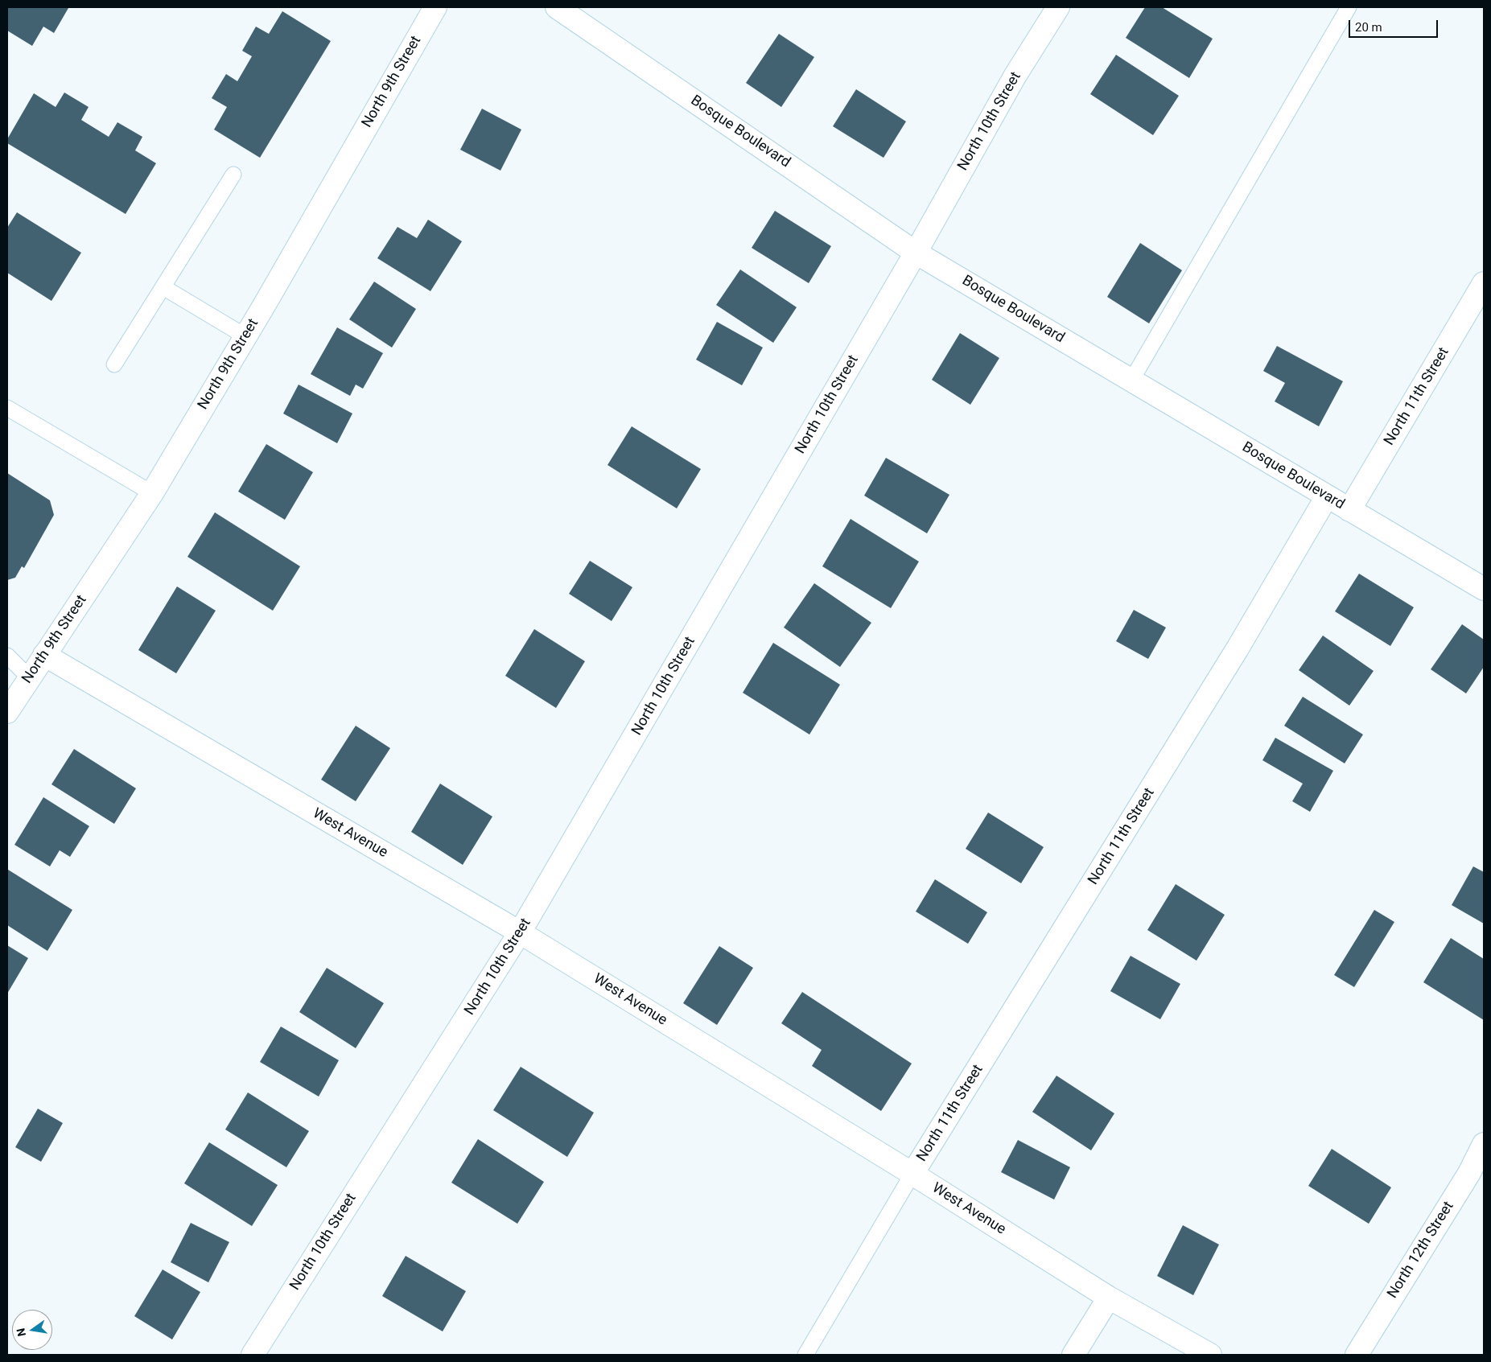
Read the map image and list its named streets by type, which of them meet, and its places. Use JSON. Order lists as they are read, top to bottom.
{
  "streets": {
    "street": [
      "North 9th Street",
      "North 10th Street",
      "Bosque Boulevard",
      "North 11th Street",
      "West Avenue",
      "North 12th Street"
    ]
  },
  "crossings": [
    ["North 9th Street", "West Avenue"],
    ["North 10th Street", "Bosque Boulevard"],
    ["North 10th Street", "West Avenue"],
    ["Bosque Boulevard", "North 11th Street"],
    ["North 11th Street", "West Avenue"]
  ],
  "scale_bar": "20 m",
  "north": "left"
}
